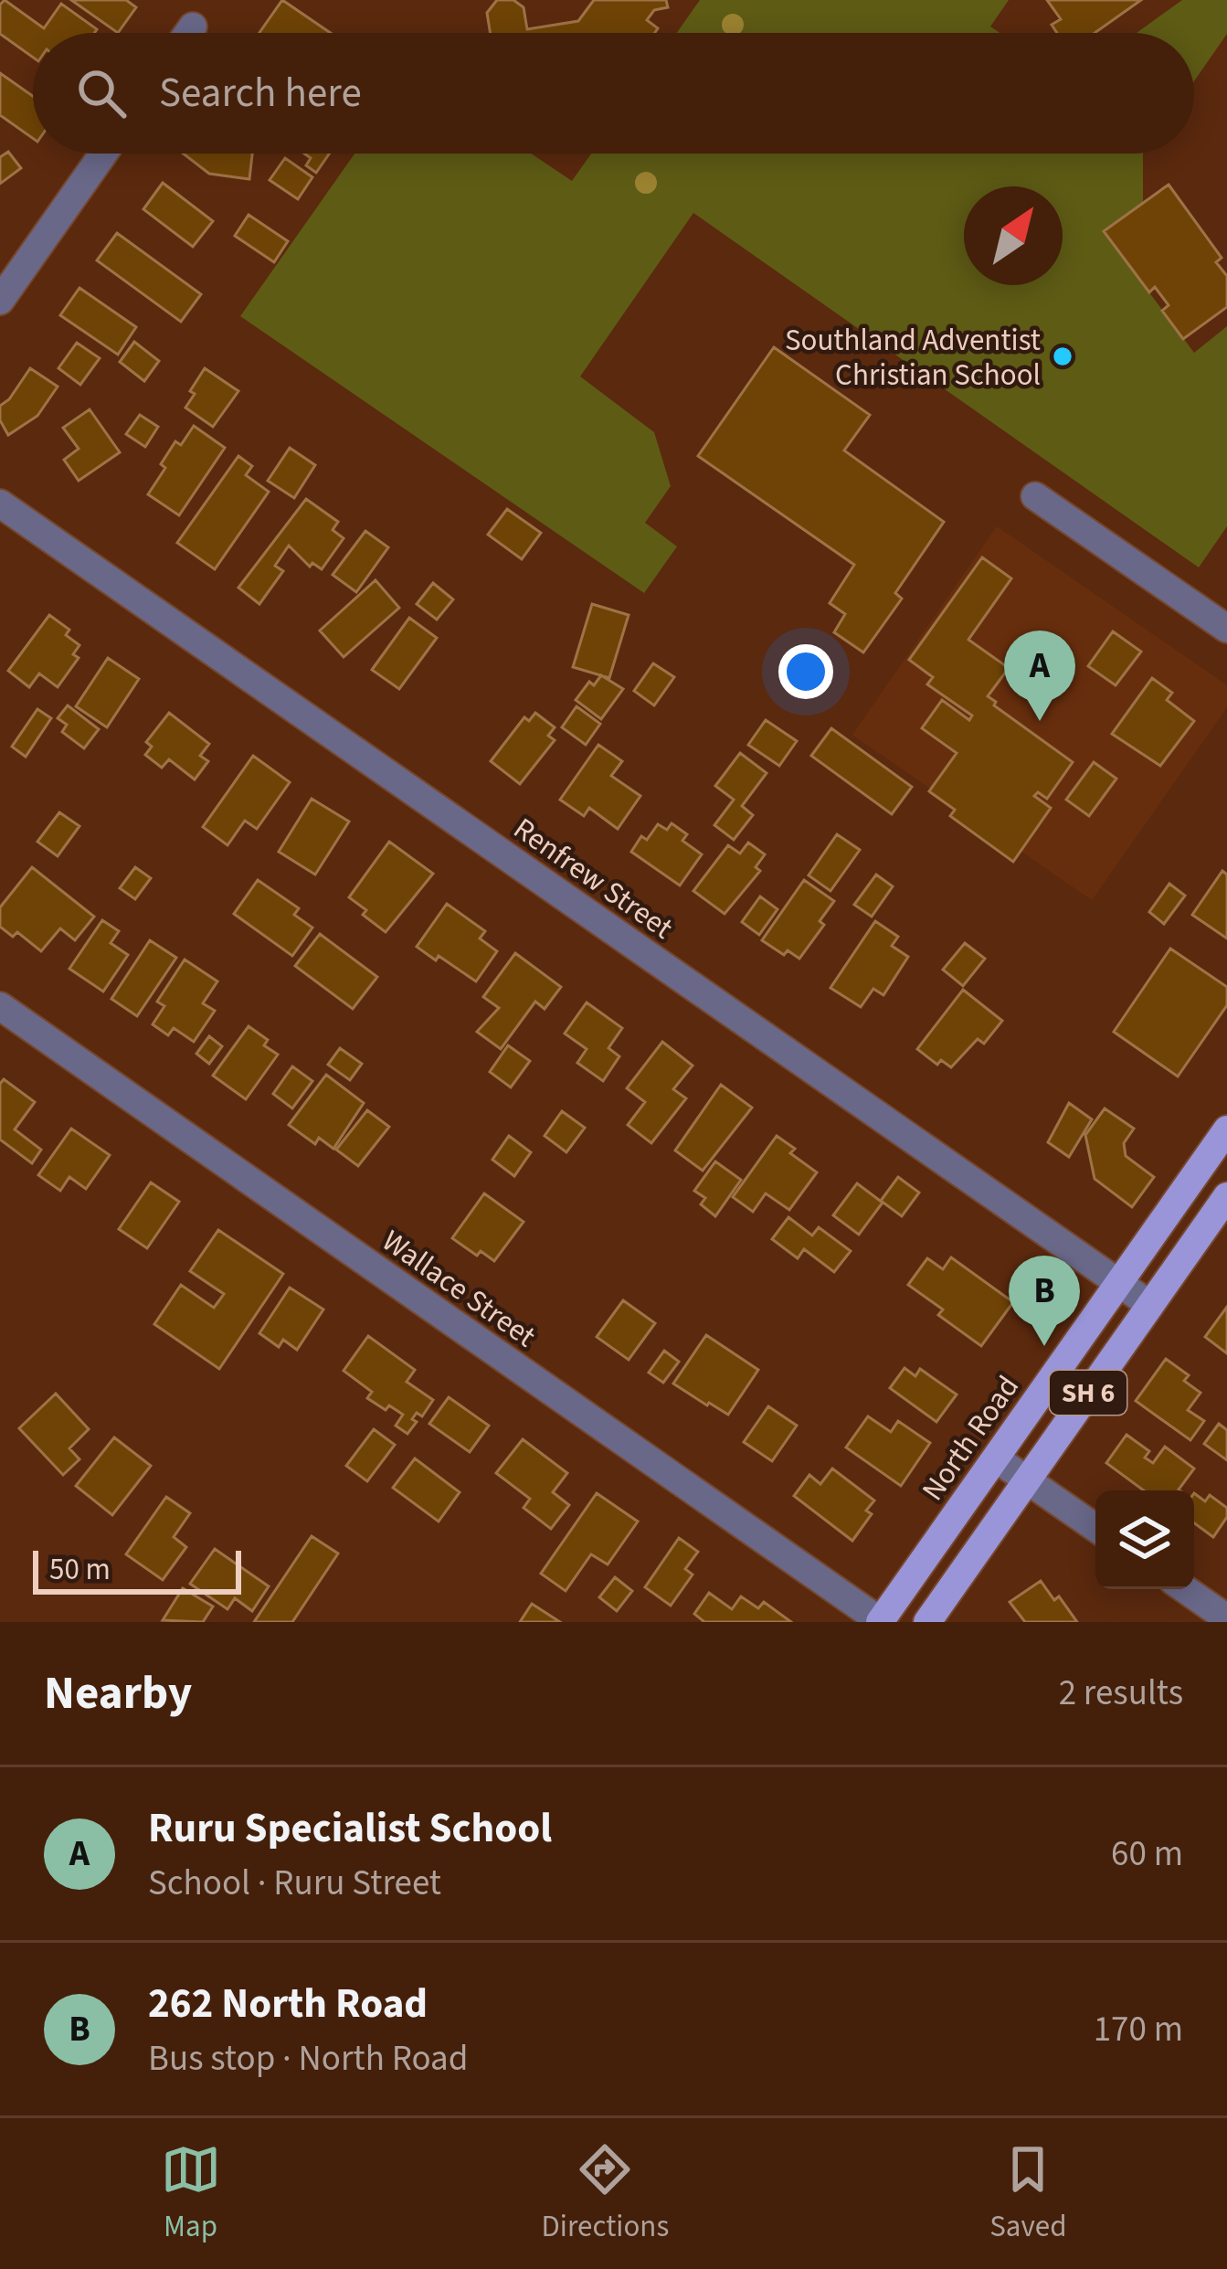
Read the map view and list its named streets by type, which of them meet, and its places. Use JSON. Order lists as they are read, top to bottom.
{
  "streets": {
    "main road": ["SH 6", "North Road"],
    "street": ["Renfrew Street", "Wallace Street"]
  },
  "crossings": [
    ["Renfrew Street", "SH 6"],
    ["Renfrew Street", "North Road"],
    ["Wallace Street", "North Road"]
  ],
  "places": ["Southland Adventist Christian School"],
  "scale_bar": "50 m",
  "north": "top right",
  "page": {
    "search": "Search here",
    "pins": ["A", "B"],
    "scale": "50 m",
    "heading": ["Nearby", "2 results"],
    "list": [
      {
        "mark": "A",
        "name": "Ruru Specialist School",
        "note": "School · Ruru Street",
        "value": "60 m"
      },
      {
        "mark": "B",
        "name": "262 North Road",
        "note": "Bus stop · North Road",
        "value": "170 m"
      }
    ],
    "nav": ["Map", "Directions", "Saved"]
  }
}
